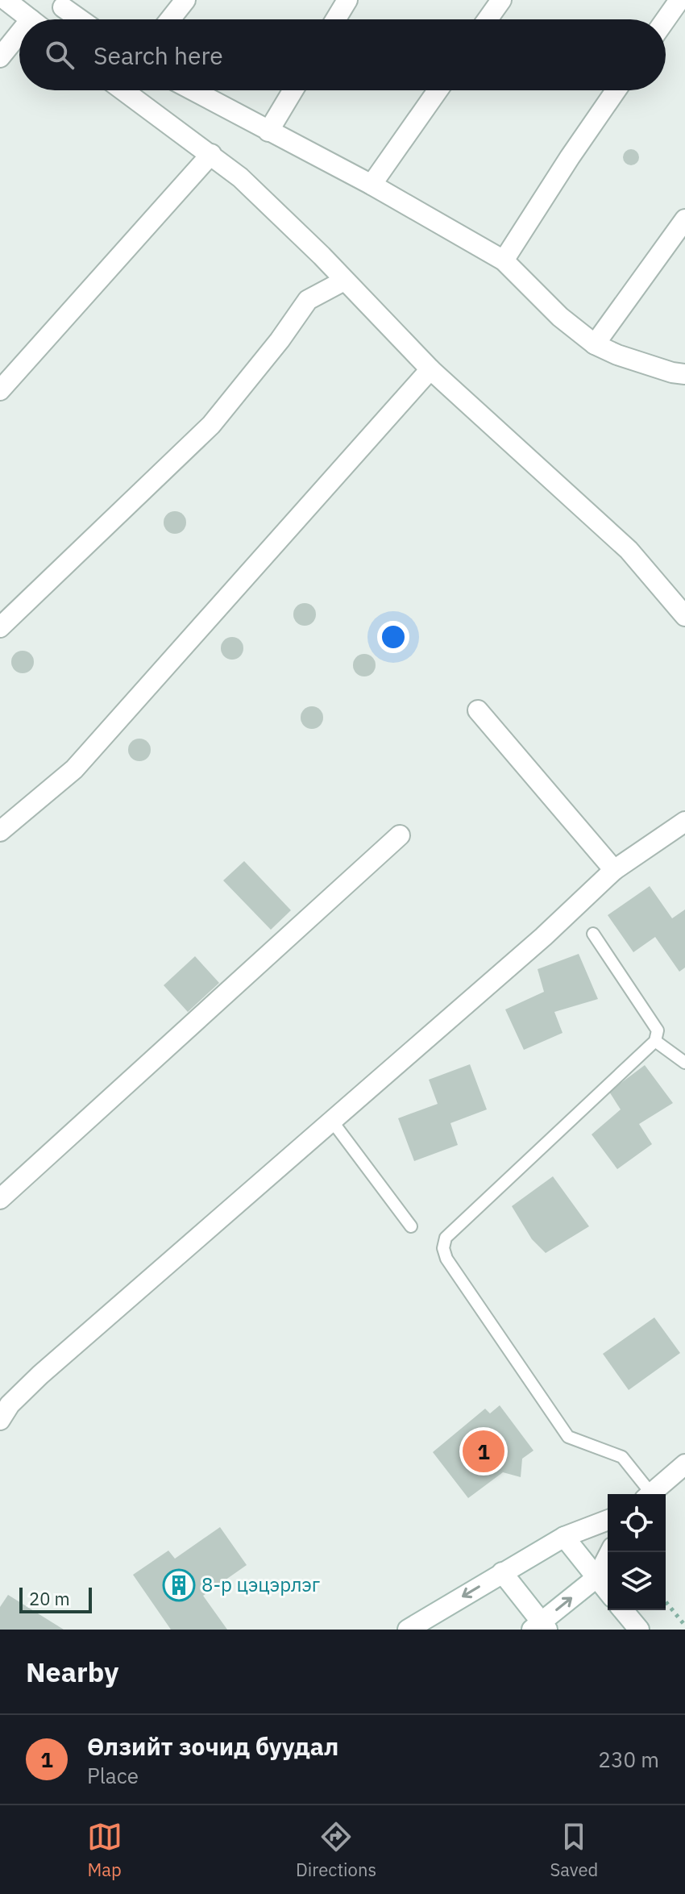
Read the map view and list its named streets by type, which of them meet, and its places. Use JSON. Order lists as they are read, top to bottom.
{
  "places": {
    "building": ["8-р цэцэрлэг"]
  },
  "scale_bar": "20 m",
  "page": {
    "search": "Search here",
    "pins": "1",
    "scale": "20 m",
    "heading": "Nearby",
    "list": [
      {
        "mark": "1",
        "name": "Өлзийт зочид буудал",
        "note": "Place",
        "value": "230 m"
      }
    ],
    "nav": ["Map", "Directions", "Saved"]
  }
}
